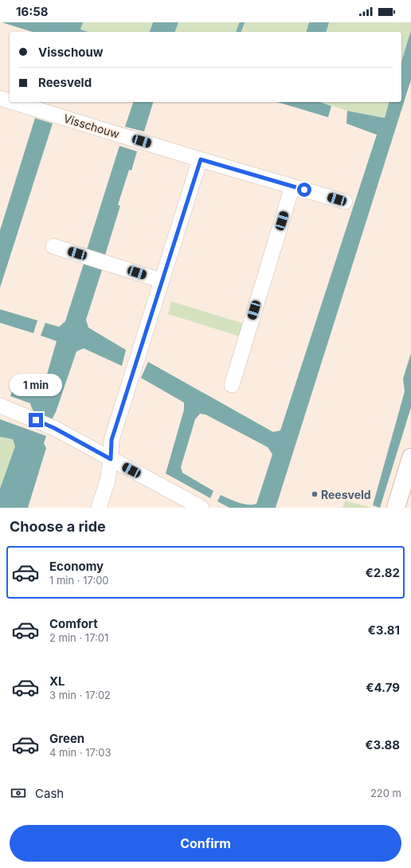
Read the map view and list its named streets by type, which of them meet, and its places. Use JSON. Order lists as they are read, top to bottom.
{
  "streets": {
    "street": ["Visschouw"]
  },
  "places": ["Reesveld"],
  "page": {
    "status": "16:58",
    "banner": ["Visschouw", "Reesveld"],
    "bubble": "1 min",
    "heading": "Choose a ride",
    "list": [
      {
        "name": "Economy",
        "note": "1 min · 17:00",
        "value": "€2.82"
      },
      {
        "name": "Comfort",
        "note": "2 min · 17:01",
        "value": "€3.81"
      },
      {
        "name": "XL",
        "note": "3 min · 17:02",
        "value": "€4.79"
      },
      {
        "name": "Green",
        "note": "4 min · 17:03",
        "value": "€3.88"
      }
    ],
    "pay": ["Cash", "220 m"],
    "buttons": "Confirm"
  }
}
